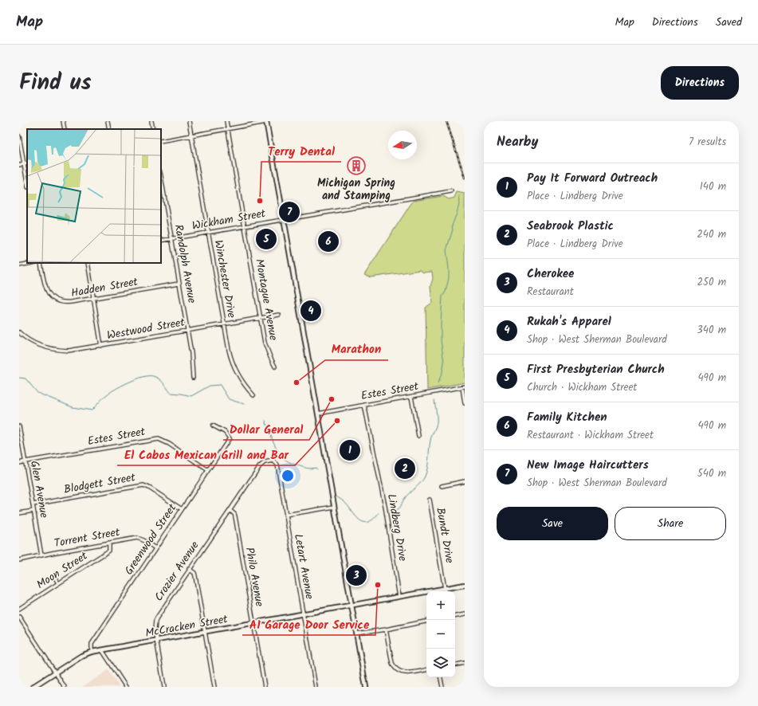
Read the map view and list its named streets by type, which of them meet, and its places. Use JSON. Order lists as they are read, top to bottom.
{
  "streets": {
    "street": [
      "Wickham Street",
      "Randolph Avenue",
      "Winchester Drive",
      "Hadden Street",
      "Montague Avenue",
      "Westwood Street",
      "Estes Street",
      "Blodgett Street",
      "Glen Avenue",
      "Lindberg Drive",
      "Bundt Drive",
      "Torrent Street",
      "Greenwood Street",
      "Letart Avenue",
      "Moon Street",
      "Crozier Avenue",
      "Philo Avenue",
      "McCracken Street"
    ]
  },
  "crossings": [
    ["Wickham Street", "Randolph Avenue"],
    ["Wickham Street", "Winchester Drive"],
    ["Wickham Street", "Montague Avenue"],
    ["Randolph Avenue", "Hadden Street"],
    ["Randolph Avenue", "Westwood Street"],
    ["Winchester Drive", "Westwood Street"],
    ["Montague Avenue", "Westwood Street"],
    ["Estes Street", "Glen Avenue"],
    ["Estes Street", "Lindberg Drive"],
    ["Estes Street", "Greenwood Street"],
    ["Blodgett Street", "Glen Avenue"],
    ["Blodgett Street", "Greenwood Street"],
    ["Glen Avenue", "Torrent Street"],
    ["Lindberg Drive", "McCracken Street"],
    ["Bundt Drive", "McCracken Street"],
    ["Torrent Street", "Greenwood Street"],
    ["Torrent Street", "Moon Street"],
    ["Greenwood Street", "McCracken Street"],
    ["Letart Avenue", "Crozier Avenue"],
    ["Letart Avenue", "McCracken Street"],
    ["Crozier Avenue", "Philo Avenue"],
    ["Crozier Avenue", "McCracken Street"],
    ["Philo Avenue", "McCracken Street"]
  ],
  "places": {
    "building": ["Michigan Spring and Stamping"],
    "other": [
      "Terry Dental",
      "Marathon",
      "Dollar General",
      "El Cabos Mexican Grill and Bar",
      "A1 Garage Door Service"
    ]
  },
  "north": "left",
  "page": {
    "header": "Map",
    "nav": ["Map", "Directions", "Saved"],
    "title": "Find us",
    "buttons": [
      "Directions",
      ["Save", "Share"]
    ],
    "heading": ["Nearby", "7 results"],
    "list": [
      {
        "mark": "1",
        "name": "Pay It Forward Outreach",
        "note": "Place · Lindberg Drive",
        "value": "140 m"
      },
      {
        "mark": "2",
        "name": "Seabrook Plastic",
        "note": "Place · Lindberg Drive",
        "value": "240 m"
      },
      {
        "mark": "3",
        "name": "Cherokee",
        "note": "Restaurant",
        "value": "250 m"
      },
      {
        "mark": "4",
        "name": "Rukah's Apparel",
        "note": "Shop · West Sherman Boulevard",
        "value": "340 m"
      },
      {
        "mark": "5",
        "name": "First Presbyterian Church",
        "note": "Church · Wickham Street",
        "value": "490 m"
      },
      {
        "mark": "6",
        "name": "Family Kitchen",
        "note": "Restaurant · Wickham Street",
        "value": "490 m"
      },
      {
        "mark": "7",
        "name": "New Image Haircutters",
        "note": "Shop · West Sherman Boulevard",
        "value": "540 m"
      }
    ],
    "pins": [
      "7",
      "5",
      "6",
      "4",
      "1",
      "2",
      "3"
    ],
    "map_buttons": ["+", "−"]
  }
}
